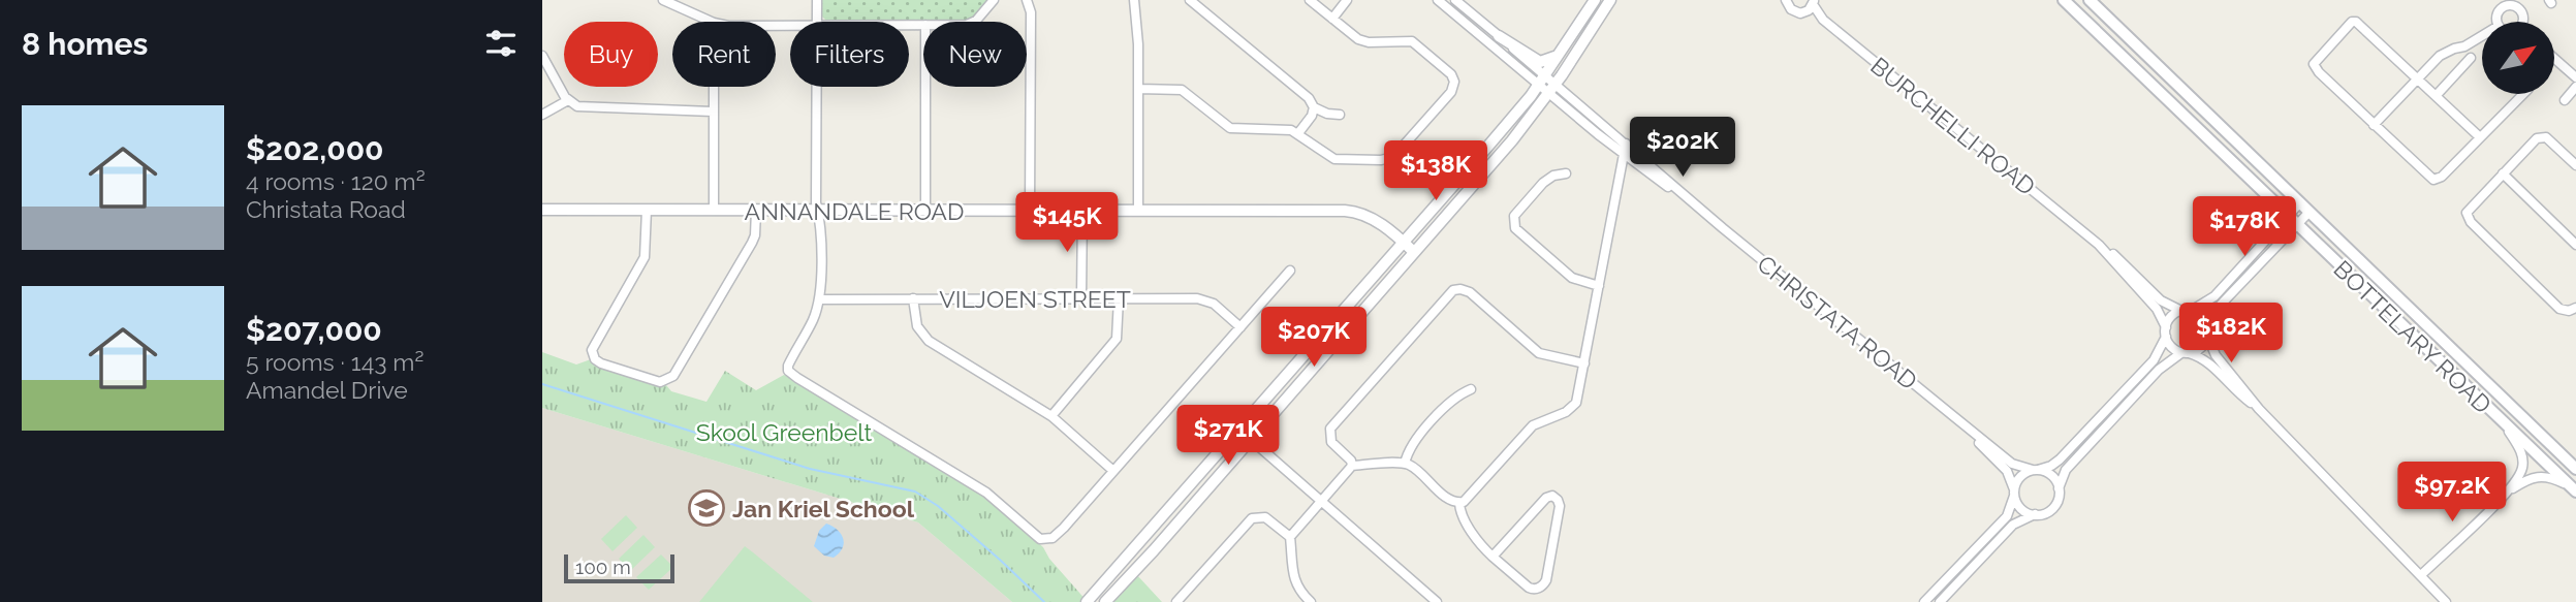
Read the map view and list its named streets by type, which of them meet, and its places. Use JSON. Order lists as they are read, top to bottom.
{
  "streets": {
    "main road": ["BOTTELARY ROAD"],
    "street": [
      "BURCHELLI ROAD",
      "ANNANDALE ROAD",
      "VILJOEN STREET",
      "CHRISTATA ROAD"
    ]
  },
  "parks": ["Skool Greenbelt"],
  "places": {
    "school or university": ["Jan Kriel School"]
  },
  "scale_bar": "100 m",
  "north": "top right",
  "page": {
    "heading": "8 homes",
    "chip": [
      "Buy",
      "Rent",
      "Filters",
      "New"
    ],
    "list": [
      {
        "name": "$202,000",
        "note": "4 rooms · 120 m² · Christata Road"
      },
      {
        "name": "$207,000",
        "note": "5 rooms · 143 m² · Amandel Drive"
      }
    ],
    "price": [
      "$202K",
      "$138K",
      "$145K",
      "$178K",
      "$182K",
      "$207K",
      "$271K",
      "$97.2K"
    ],
    "scale": "100 m"
  }
}
